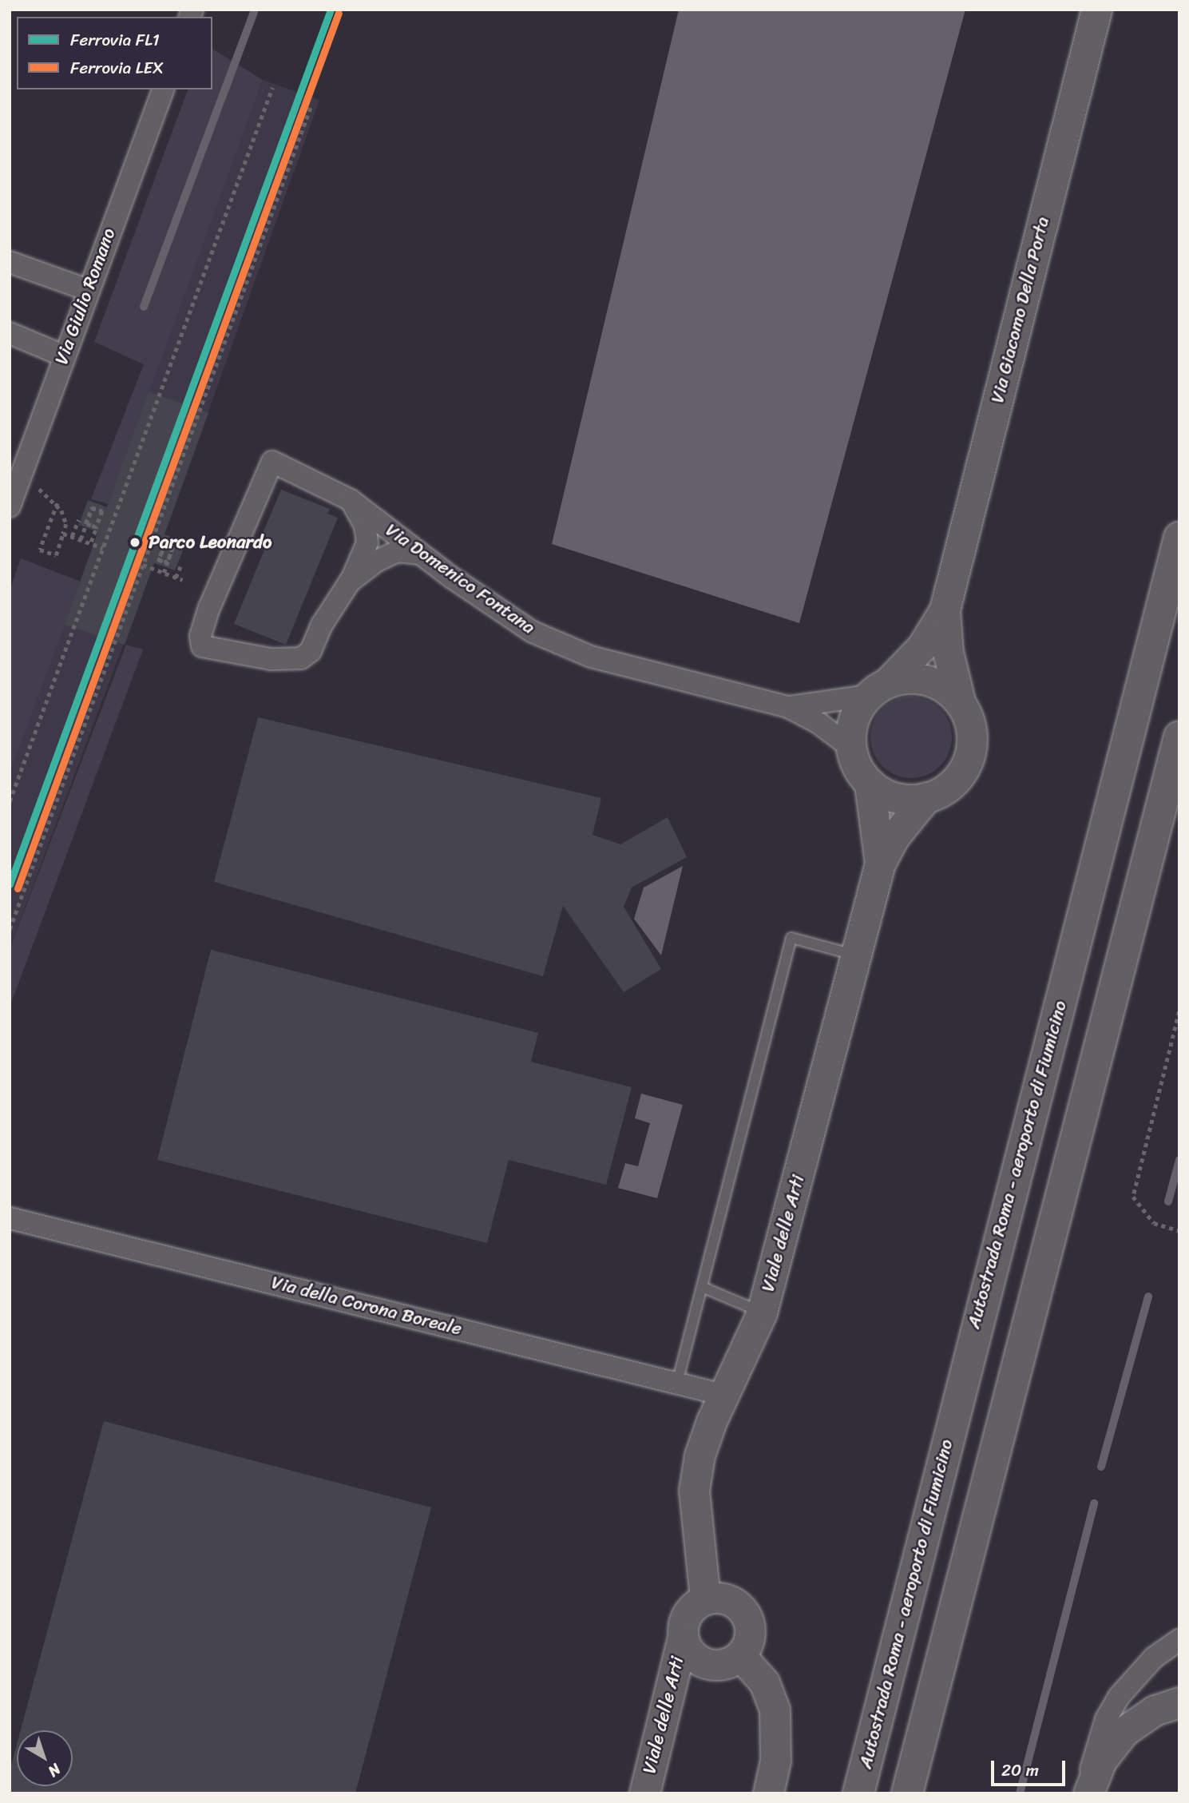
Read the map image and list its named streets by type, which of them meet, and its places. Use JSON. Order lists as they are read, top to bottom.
{
  "streets": {
    "highway": ["Autostrada Roma - aeroporto di Fiumicino"],
    "street": [
      "Via Giulio Romano",
      "Via Giacomo Della Porta",
      "Via Domenico Fontana",
      "Viale delle Arti",
      "Via della Corona Boreale"
    ]
  },
  "crossings": [
    ["Via Giacomo Della Porta", "Via Domenico Fontana"],
    ["Via Giacomo Della Porta", "Viale delle Arti"],
    ["Via Domenico Fontana", "Viale delle Arti"],
    ["Viale delle Arti", "Via della Corona Boreale"]
  ],
  "places": ["Parco Leonardo"],
  "lines": ["rail line FL1", "rail line LEX"],
  "legend": ["Ferrovia FL1", "Ferrovia LEX"],
  "scale_bar": "20 m",
  "north": "bottom right"
}
